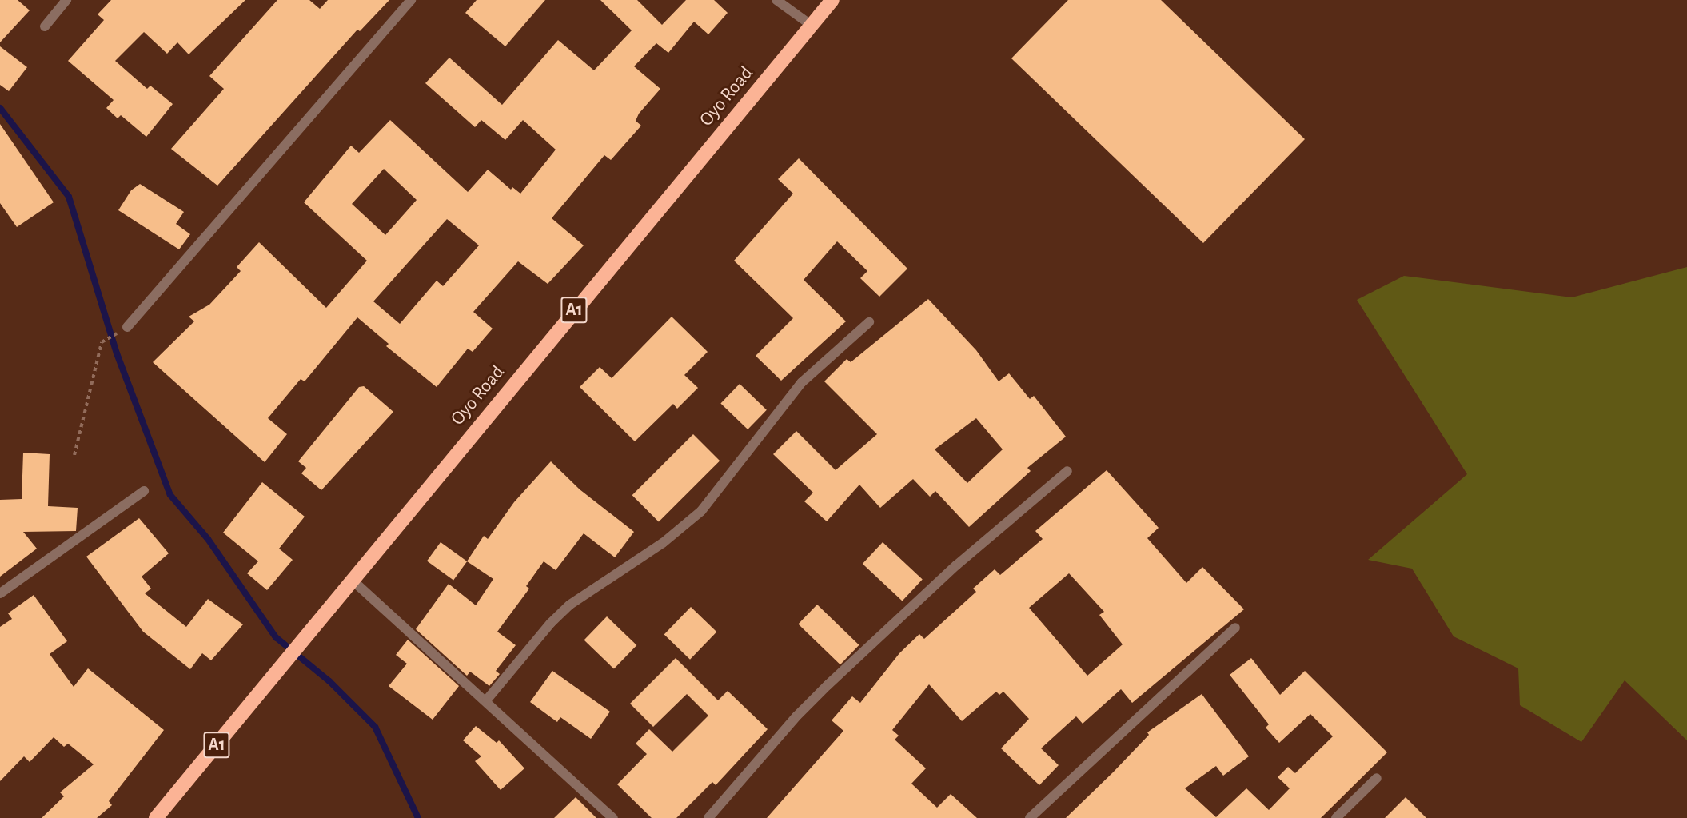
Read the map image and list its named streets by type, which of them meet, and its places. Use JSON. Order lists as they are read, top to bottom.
{
  "streets": {
    "highway": ["Oyo Road", "A1"]
  }
}
